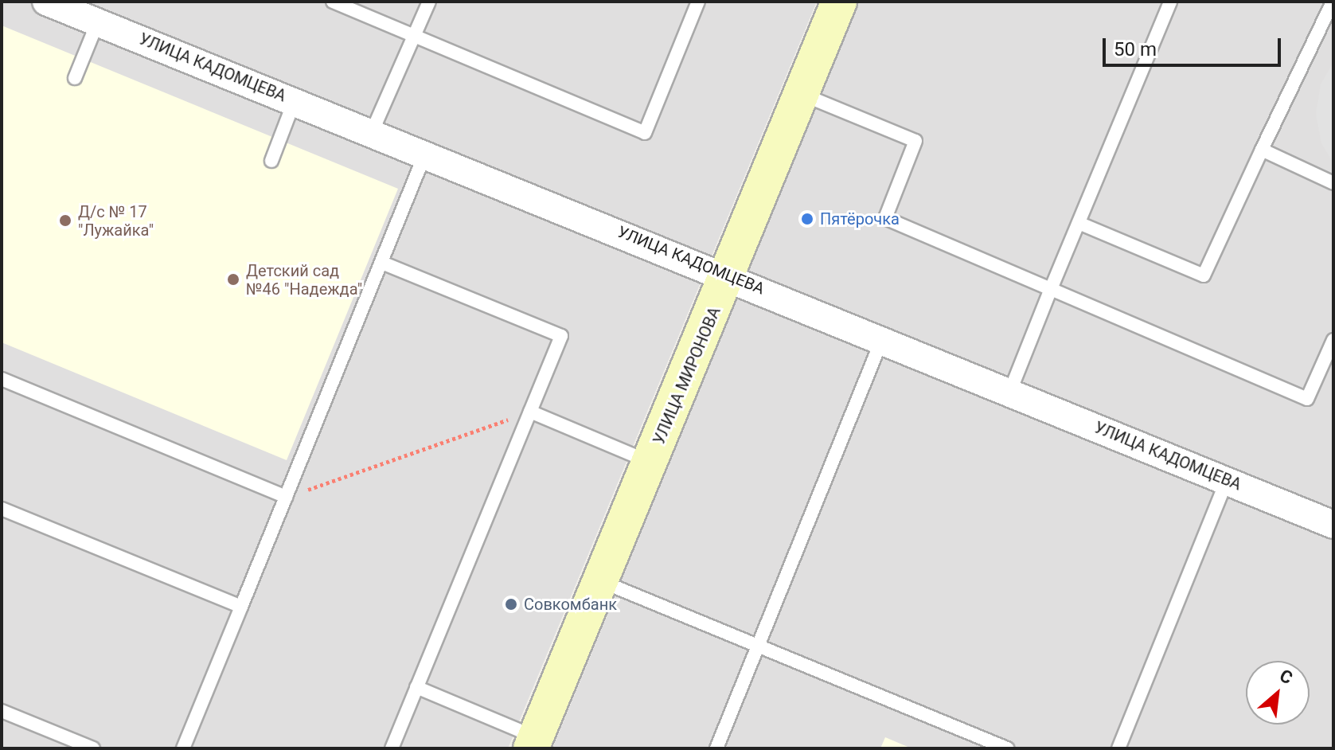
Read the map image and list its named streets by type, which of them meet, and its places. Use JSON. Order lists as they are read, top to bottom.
{
  "streets": {
    "main road": ["УЛИЦА МИРОНОВА"],
    "street": ["УЛИЦА КАДОМЦЕВА"]
  },
  "crossings": [
    ["УЛИЦА КАДОМЦЕВА", "УЛИЦА МИРОНОВА"]
  ],
  "places": [
    "Пятёрочка",
    "Д/с № 17 \"Лужайка\"",
    "Детский сад №46 \"Надежда\"",
    "Совкомбанк"
  ],
  "scale_bar": "50 m",
  "north": "top right"
}
